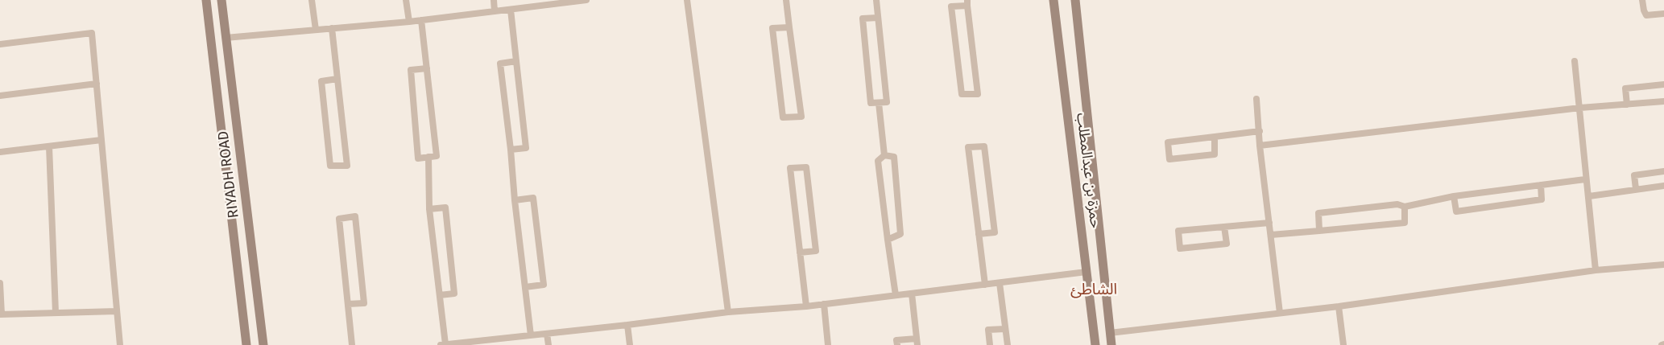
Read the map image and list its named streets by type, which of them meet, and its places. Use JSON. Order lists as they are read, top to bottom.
{
  "streets": {
    "street": ["حمزة بن عبدالمطلب", "RIYADH ROAD"]
  },
  "districts": ["الشاطئ"]
}
